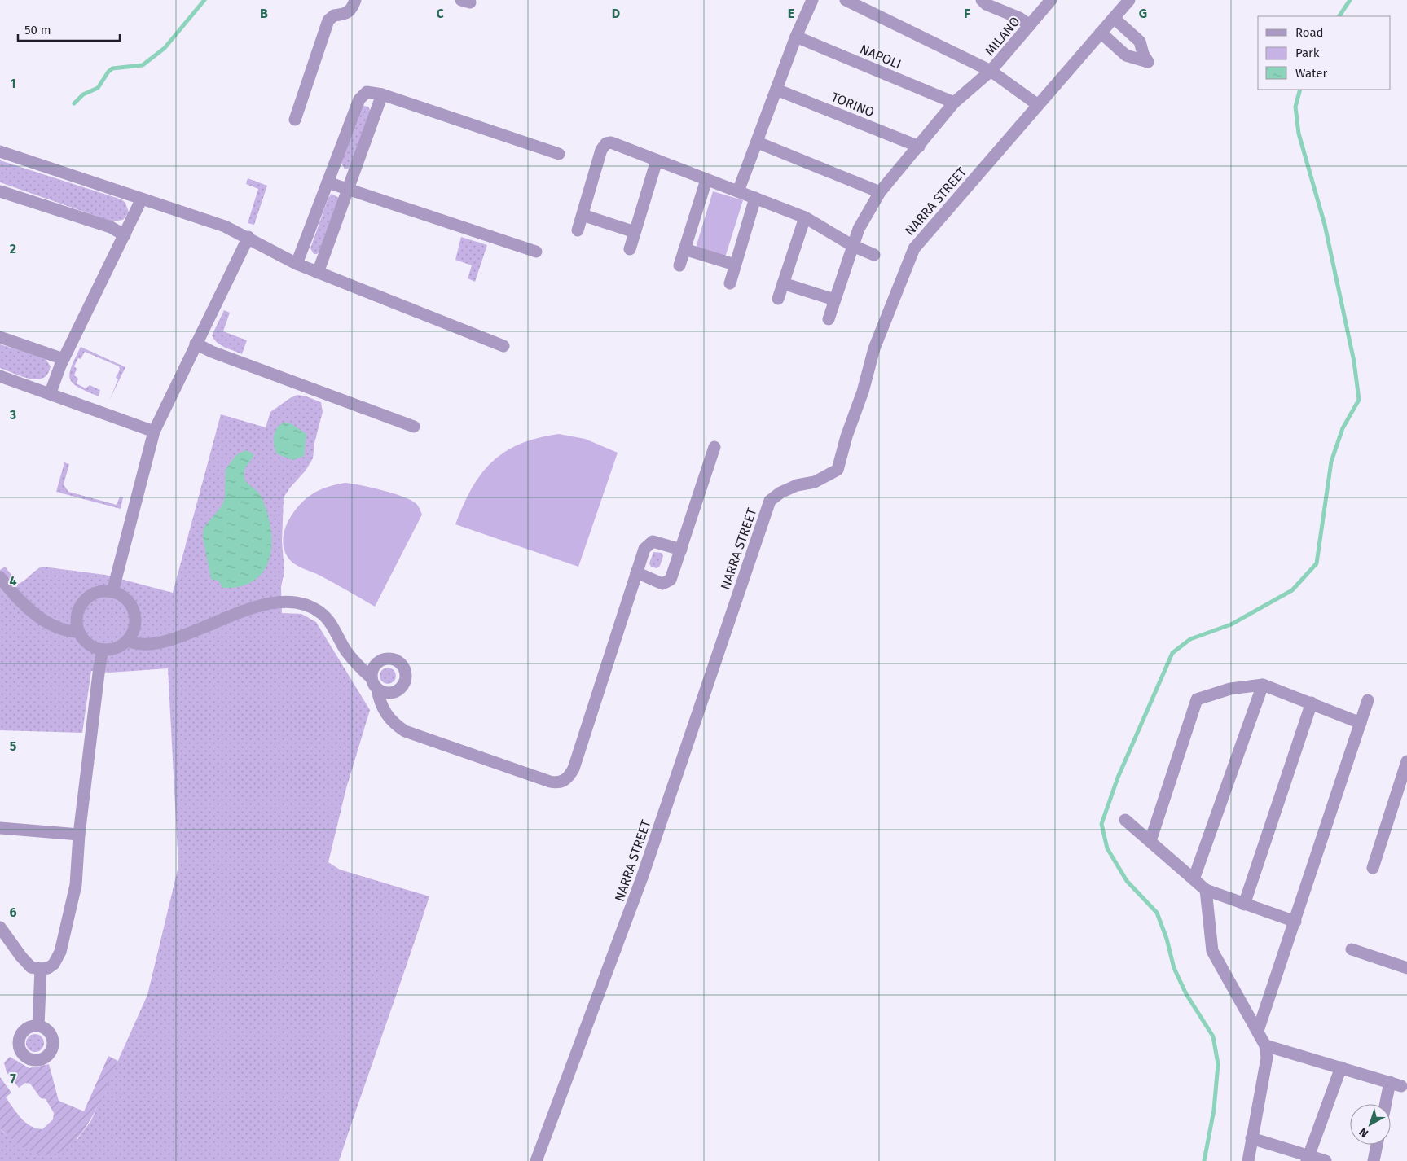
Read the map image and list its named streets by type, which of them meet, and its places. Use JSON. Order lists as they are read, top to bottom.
{
  "streets": {
    "street": [
      "MILANO",
      "NAPOLI",
      "TORINO",
      "NARRA STREET"
    ]
  },
  "crossings": [
    ["MILANO", "NAPOLI"],
    ["MILANO", "TORINO"]
  ],
  "legend": ["Road", "Park", "Water"],
  "scale_bar": "50 m",
  "north": "bottom left",
  "grid": {
    "columns": [
      "B",
      "C",
      "D",
      "E",
      "F",
      "G"
    ],
    "rows": [
      "1",
      "2",
      "3",
      "4",
      "5",
      "6",
      "7"
    ]
  }
}
